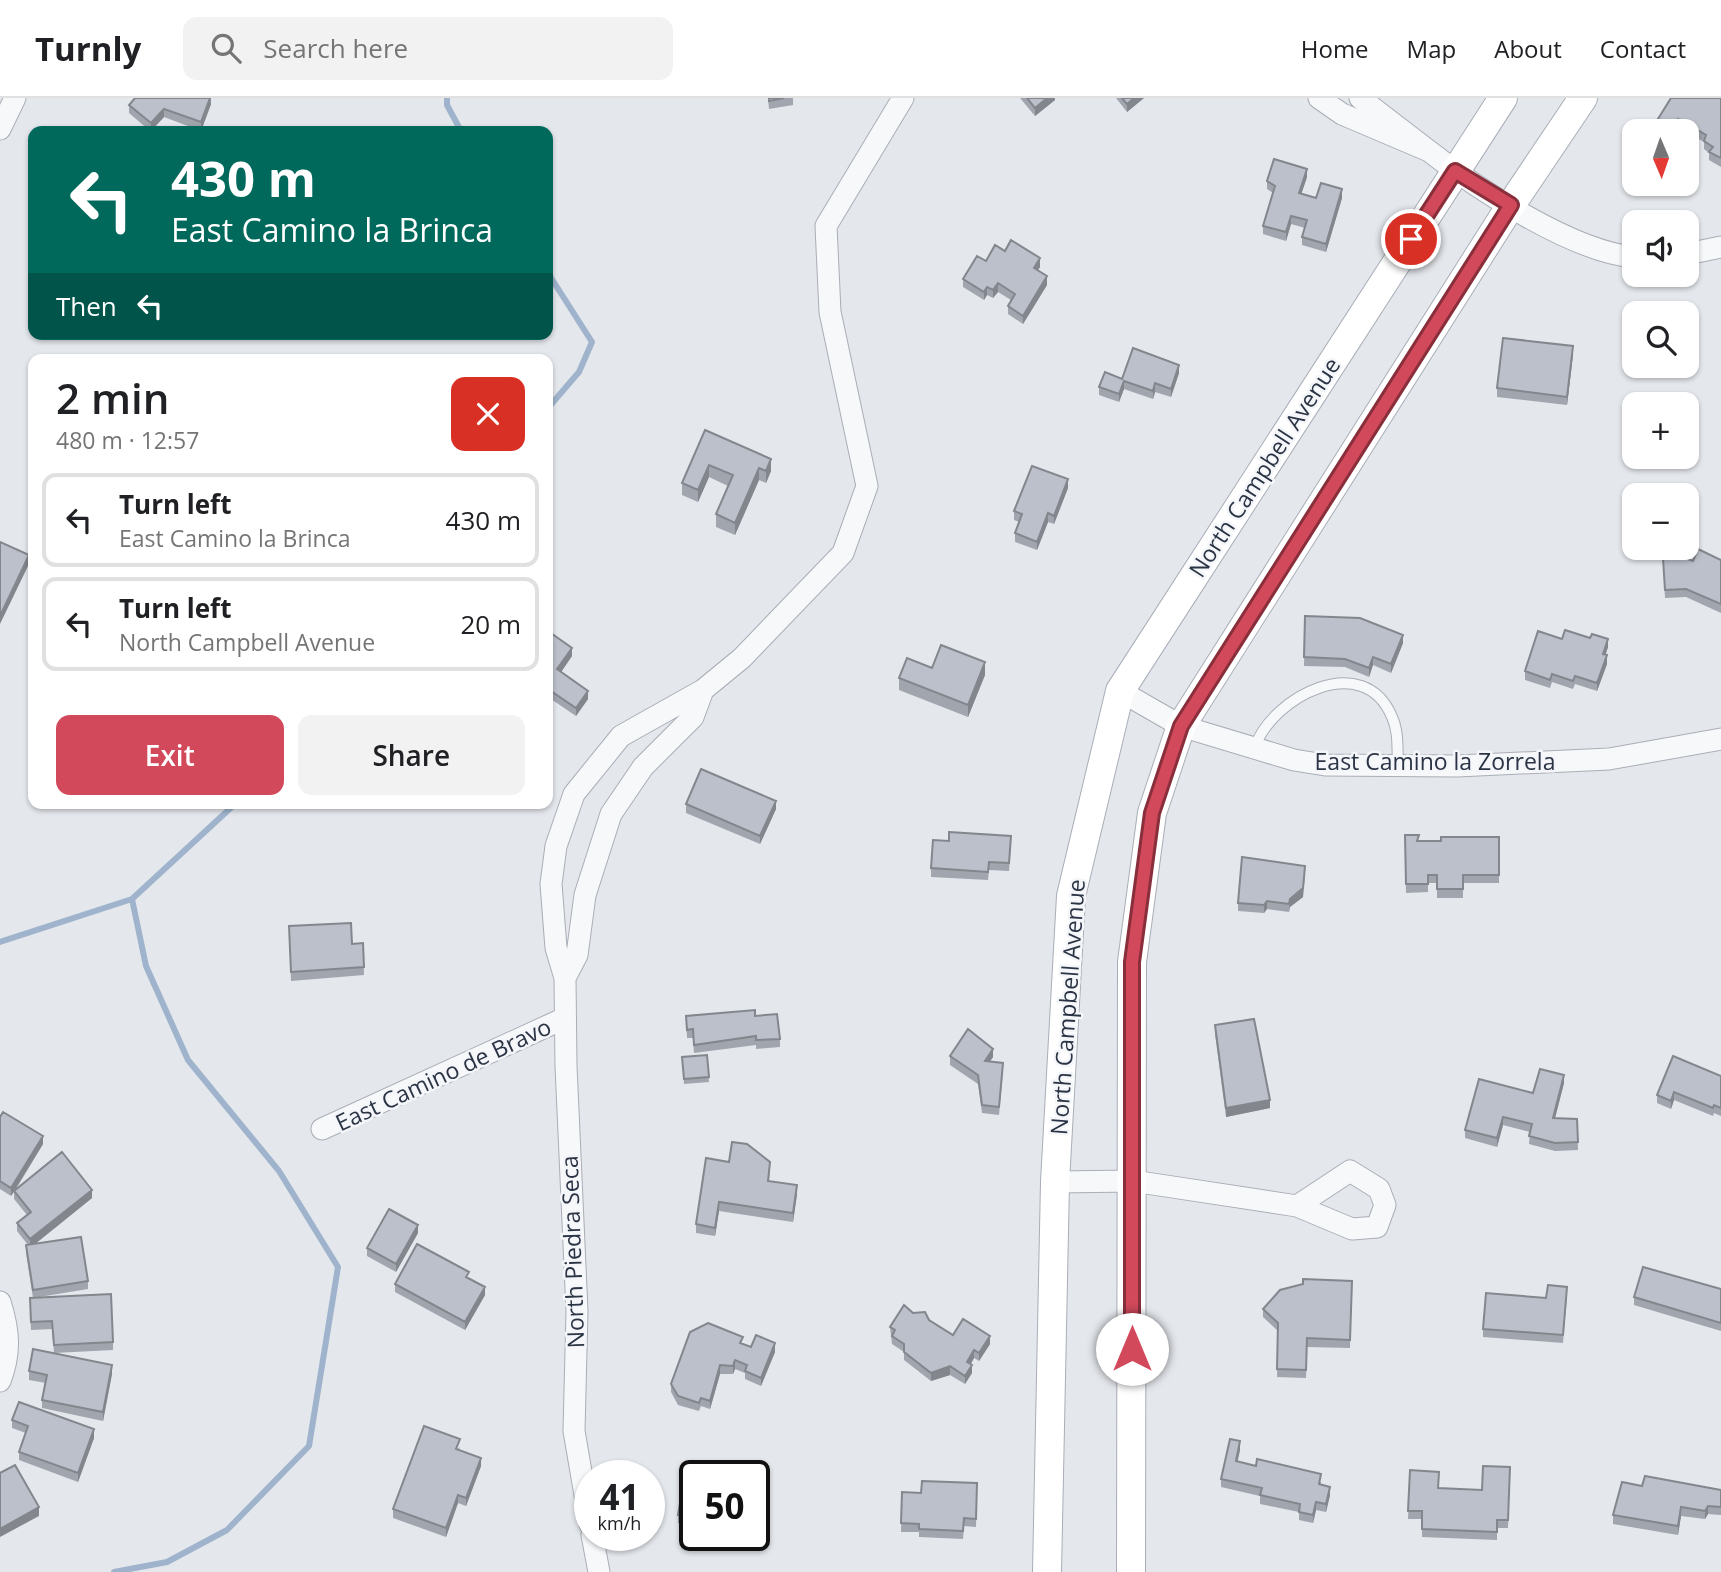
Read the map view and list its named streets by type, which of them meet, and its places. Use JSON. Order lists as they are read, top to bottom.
{
  "streets": {
    "main road": ["North Campbell Avenue"],
    "street": ["East Camino la Zorrela", "East Camino de Bravo", "North Piedra Seca"]
  },
  "crossings": [
    ["North Campbell Avenue", "East Camino la Zorrela"],
    ["East Camino de Bravo", "North Piedra Seca"]
  ],
  "north": "bottom",
  "page": {
    "header": "Turnly",
    "search": "Search here",
    "nav": [
      "Home",
      "Map",
      "About",
      "Contact"
    ],
    "map_buttons": ["+", "−"],
    "turn": ["430 m", "East Camino la Brinca"],
    "then": "Then",
    "heading": ["2 min", "480 m · 12:57"],
    "list": [
      {
        "name": "Turn left",
        "note": "East Camino la Brinca",
        "value": "430 m"
      },
      {
        "name": "Turn left",
        "note": "North Campbell Avenue",
        "value": "20 m"
      }
    ],
    "buttons": ["Exit", "Share"],
    "speed": "41 km/h",
    "limit": "50"
  }
}
